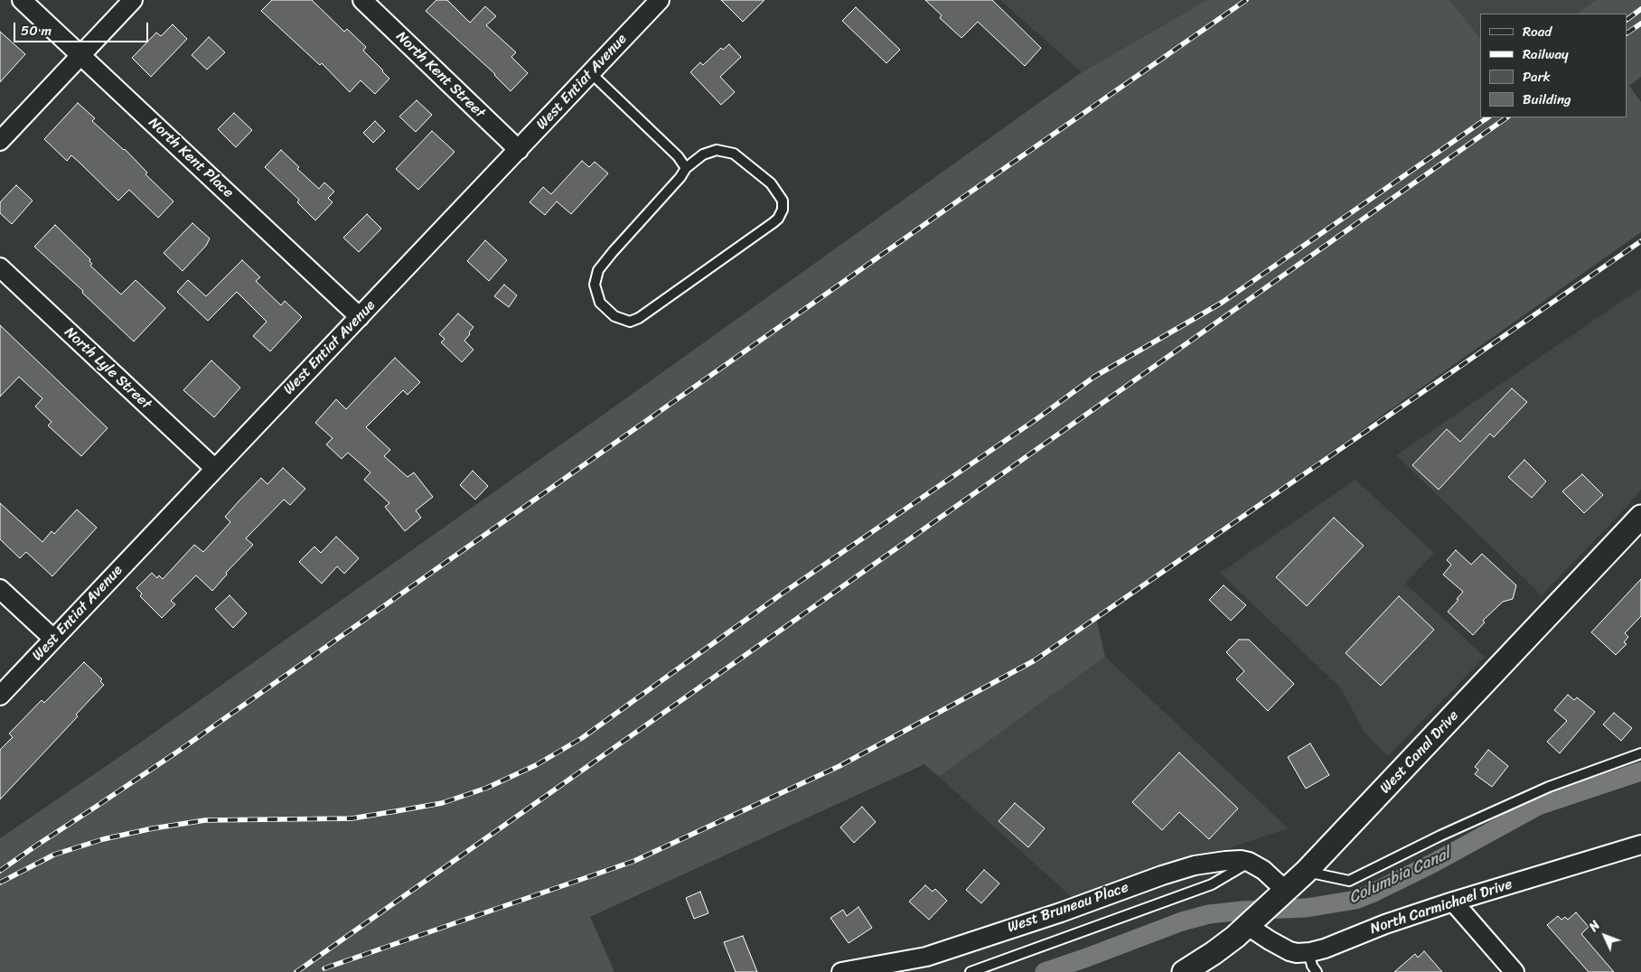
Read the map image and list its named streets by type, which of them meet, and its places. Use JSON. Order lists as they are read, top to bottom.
{
  "streets": {
    "street": [
      "North Kent Street",
      "West Entiat Avenue",
      "North Kent Place",
      "North Lyle Street",
      "West Canal Drive",
      "North Carmichael Drive",
      "West Bruneau Place"
    ]
  },
  "crossings": [
    ["North Kent Street", "West Entiat Avenue"],
    ["West Entiat Avenue", "North Kent Place"],
    ["West Entiat Avenue", "North Lyle Street"],
    ["West Canal Drive", "North Carmichael Drive"]
  ],
  "water": ["Columbia Canal"],
  "legend": [
    "Road",
    "Railway",
    "Park",
    "Building"
  ],
  "scale_bar": "50 m",
  "north": "top left"
}
